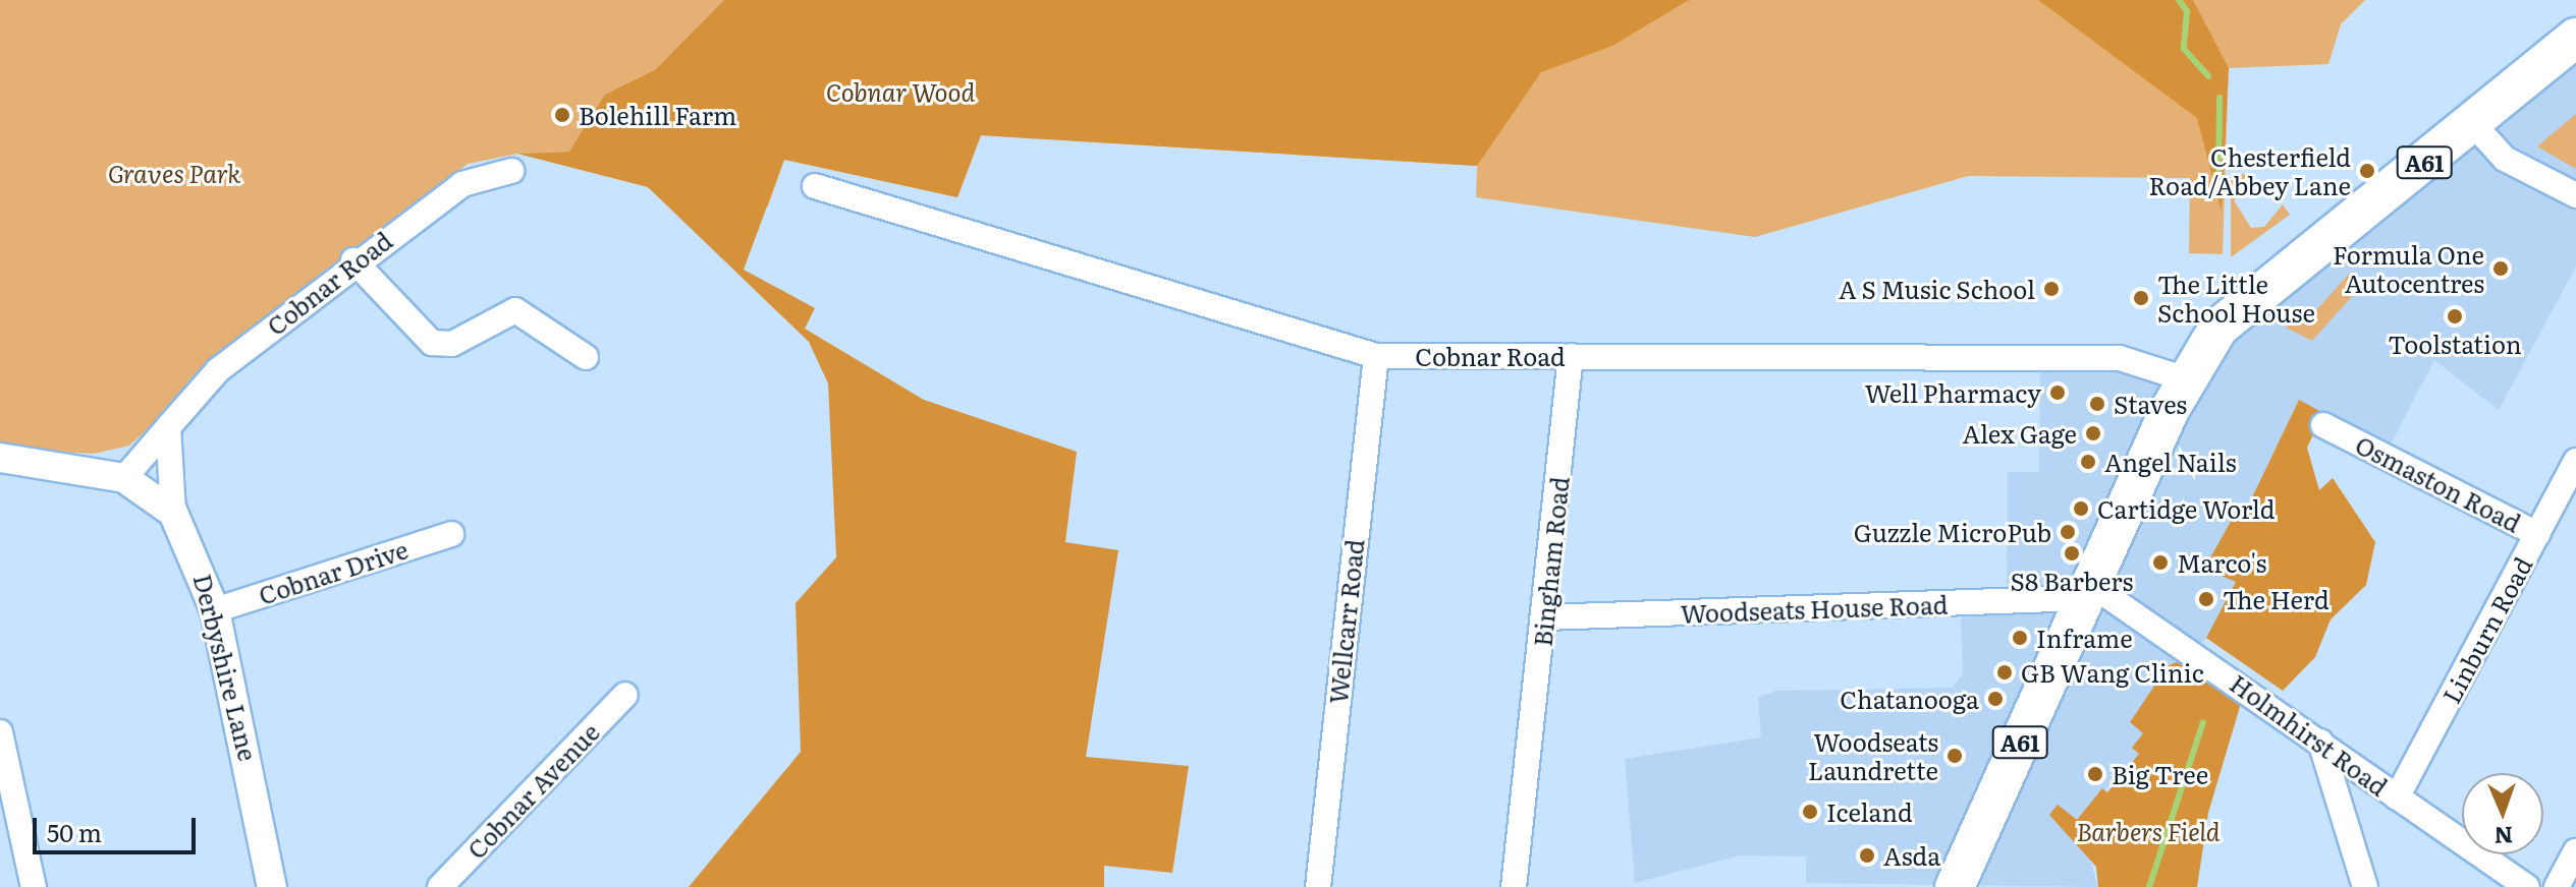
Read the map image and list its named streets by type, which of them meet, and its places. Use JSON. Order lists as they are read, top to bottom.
{
  "streets": {
    "highway": ["A61"],
    "street": [
      "Cobnar Road",
      "Osmaston Road",
      "Bingham Road",
      "Cobnar Drive",
      "Woodseats House Road",
      "Wellcarr Road",
      "Linburn Road",
      "Derbyshire Lane",
      "Holmhirst Road",
      "Cobnar Avenue"
    ]
  },
  "crossings": [
    ["A61", "Cobnar Road"],
    ["A61", "Woodseats House Road"],
    ["A61", "Holmhirst Road"],
    ["Cobnar Road", "Bingham Road"],
    ["Cobnar Road", "Wellcarr Road"],
    ["Osmaston Road", "Linburn Road"],
    ["Bingham Road", "Woodseats House Road"],
    ["Cobnar Drive", "Derbyshire Lane"],
    ["Woodseats House Road", "Holmhirst Road"],
    ["Linburn Road", "Holmhirst Road"]
  ],
  "parks": ["Cobnar Wood", "Graves Park", "Barbers Field"],
  "places": [
    "Bolehill Farm",
    "Chesterfield Road/Abbey Lane",
    "Formula One Autocentres",
    "A S Music School",
    "The Little School House",
    "Toolstation",
    "Well Pharmacy",
    "Staves",
    "Alex Gage",
    "Angel Nails",
    "Cartidge World",
    "Guzzle MicroPub",
    "S8 Barbers",
    "Marco's",
    "The Herd",
    "Inframe",
    "GB Wang Clinic",
    "Chatanooga",
    "Woodseats Laundrette",
    "Big Tree",
    "Iceland",
    "Asda"
  ],
  "scale_bar": "50 m",
  "north": "bottom"
}
